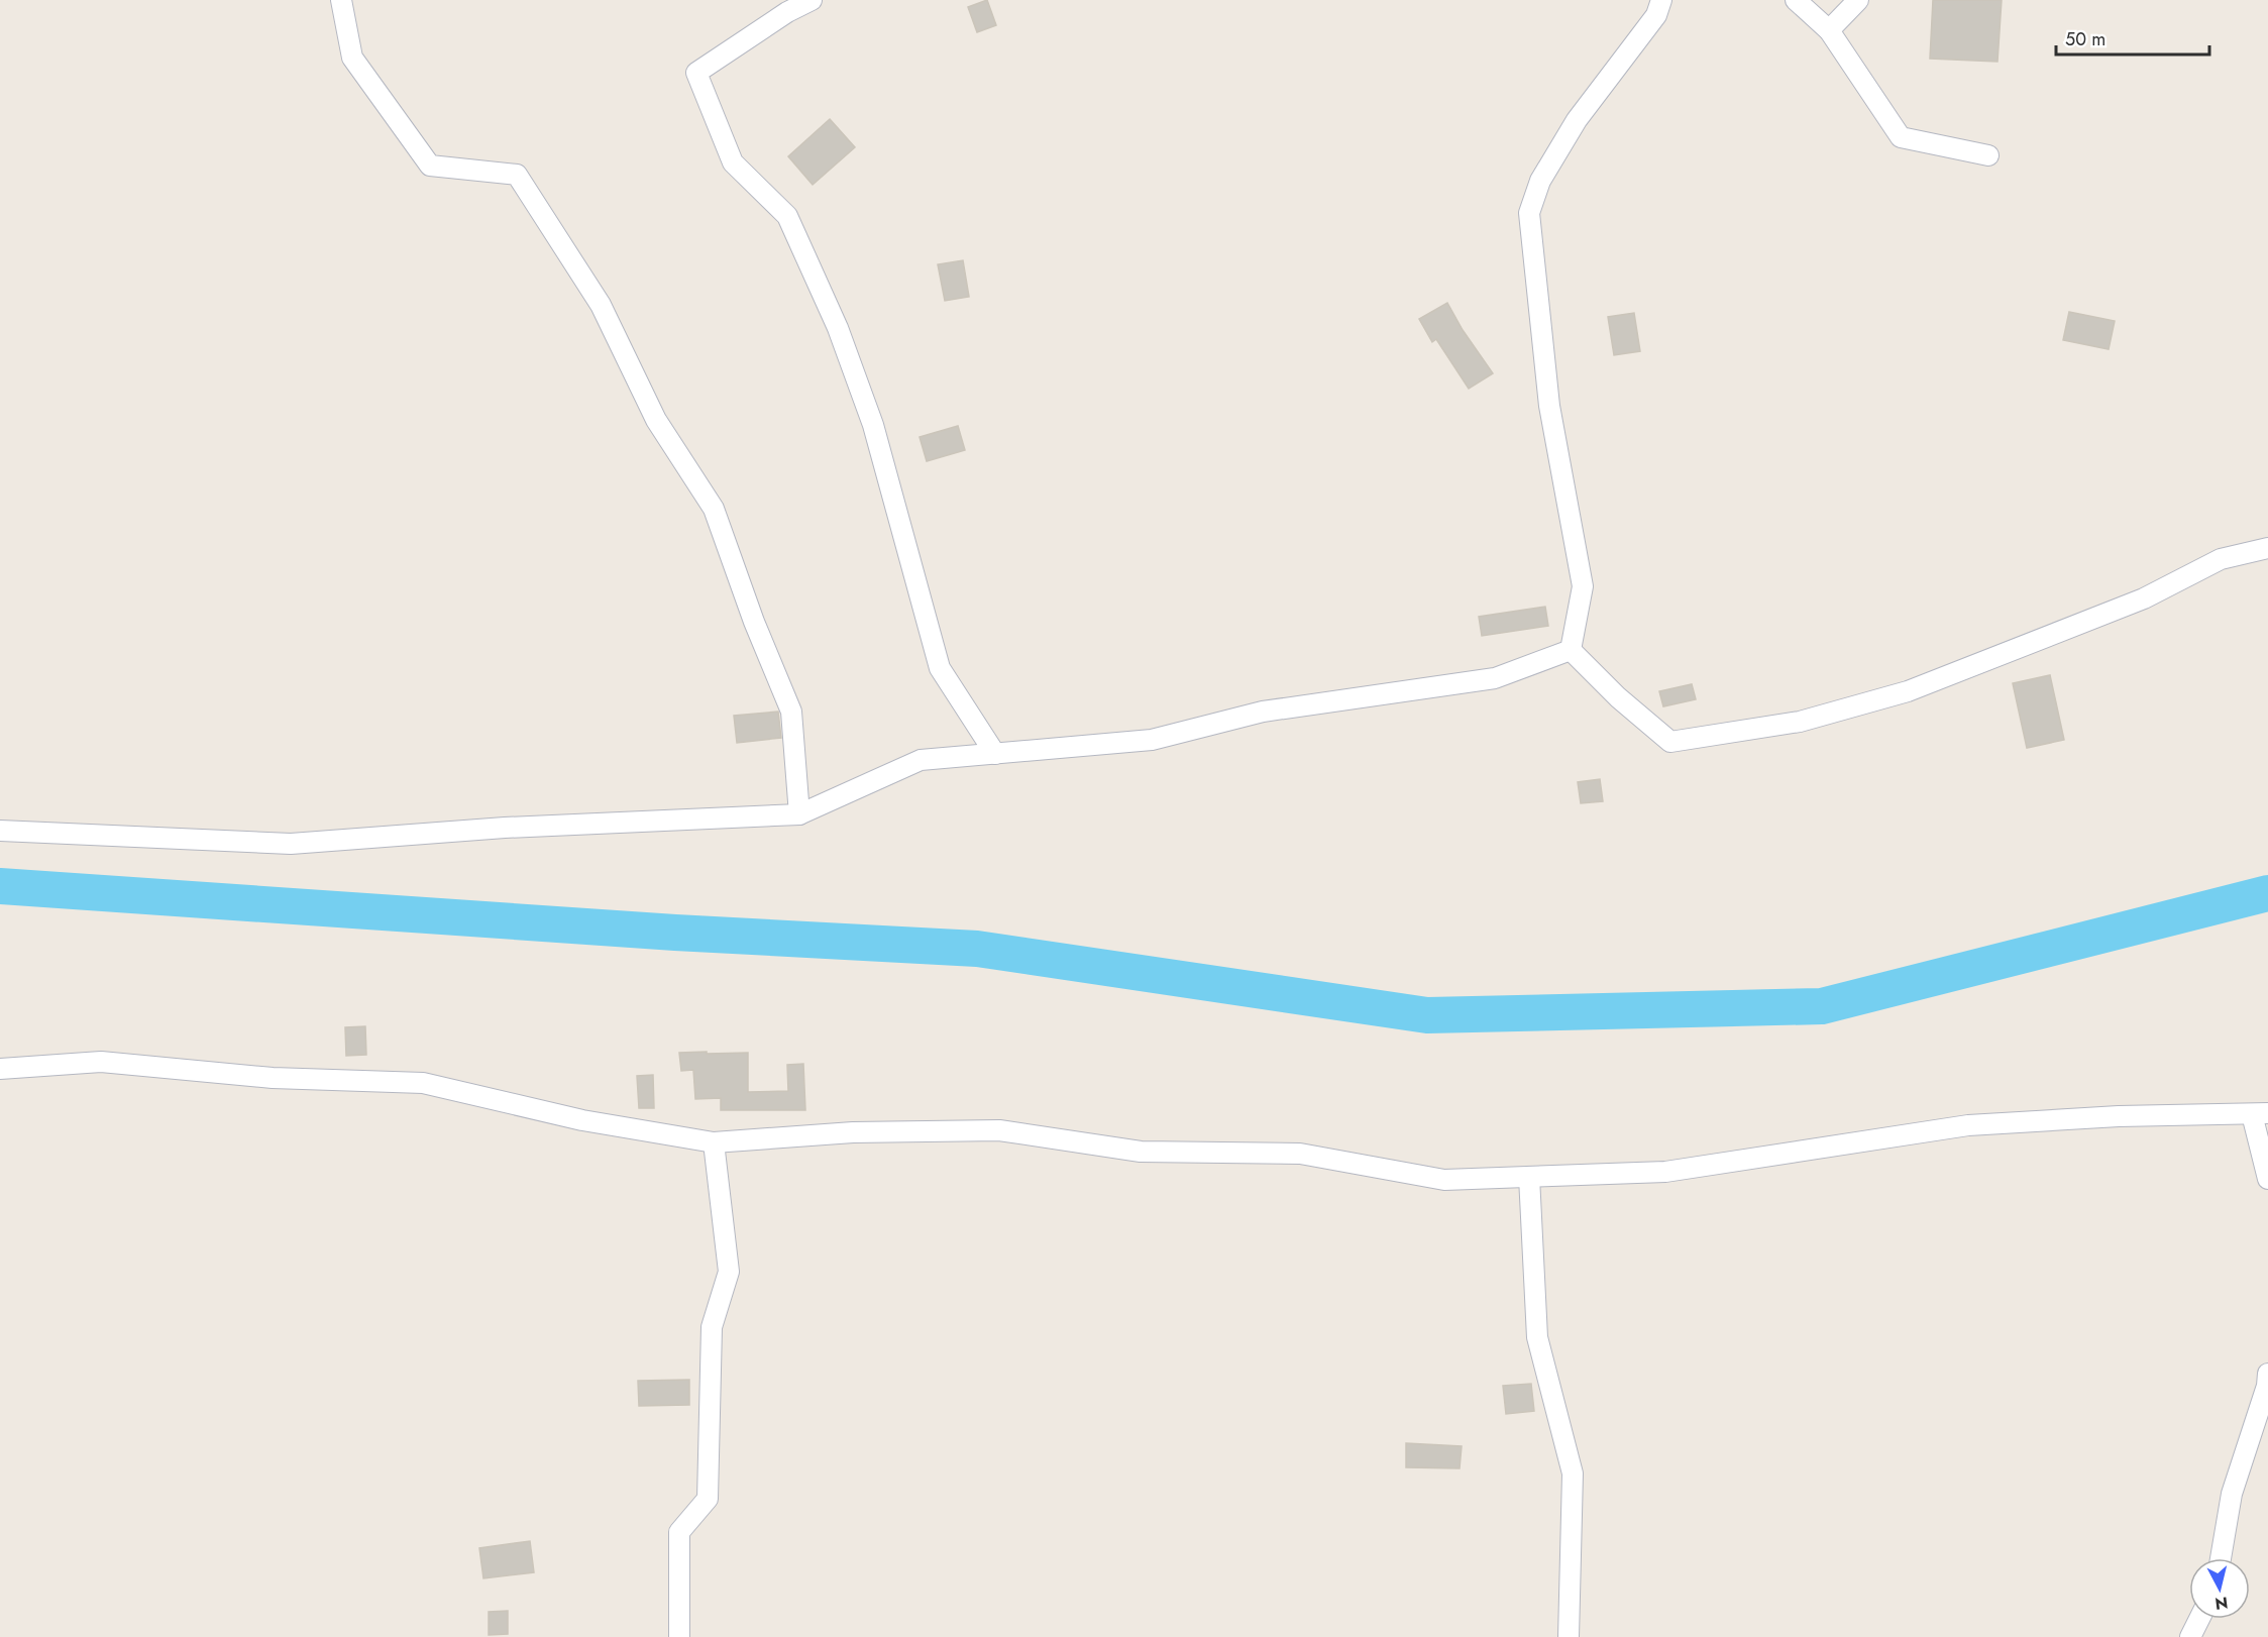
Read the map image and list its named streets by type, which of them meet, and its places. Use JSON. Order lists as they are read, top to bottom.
{
  "scale_bar": "50 m",
  "north": "bottom"
}
